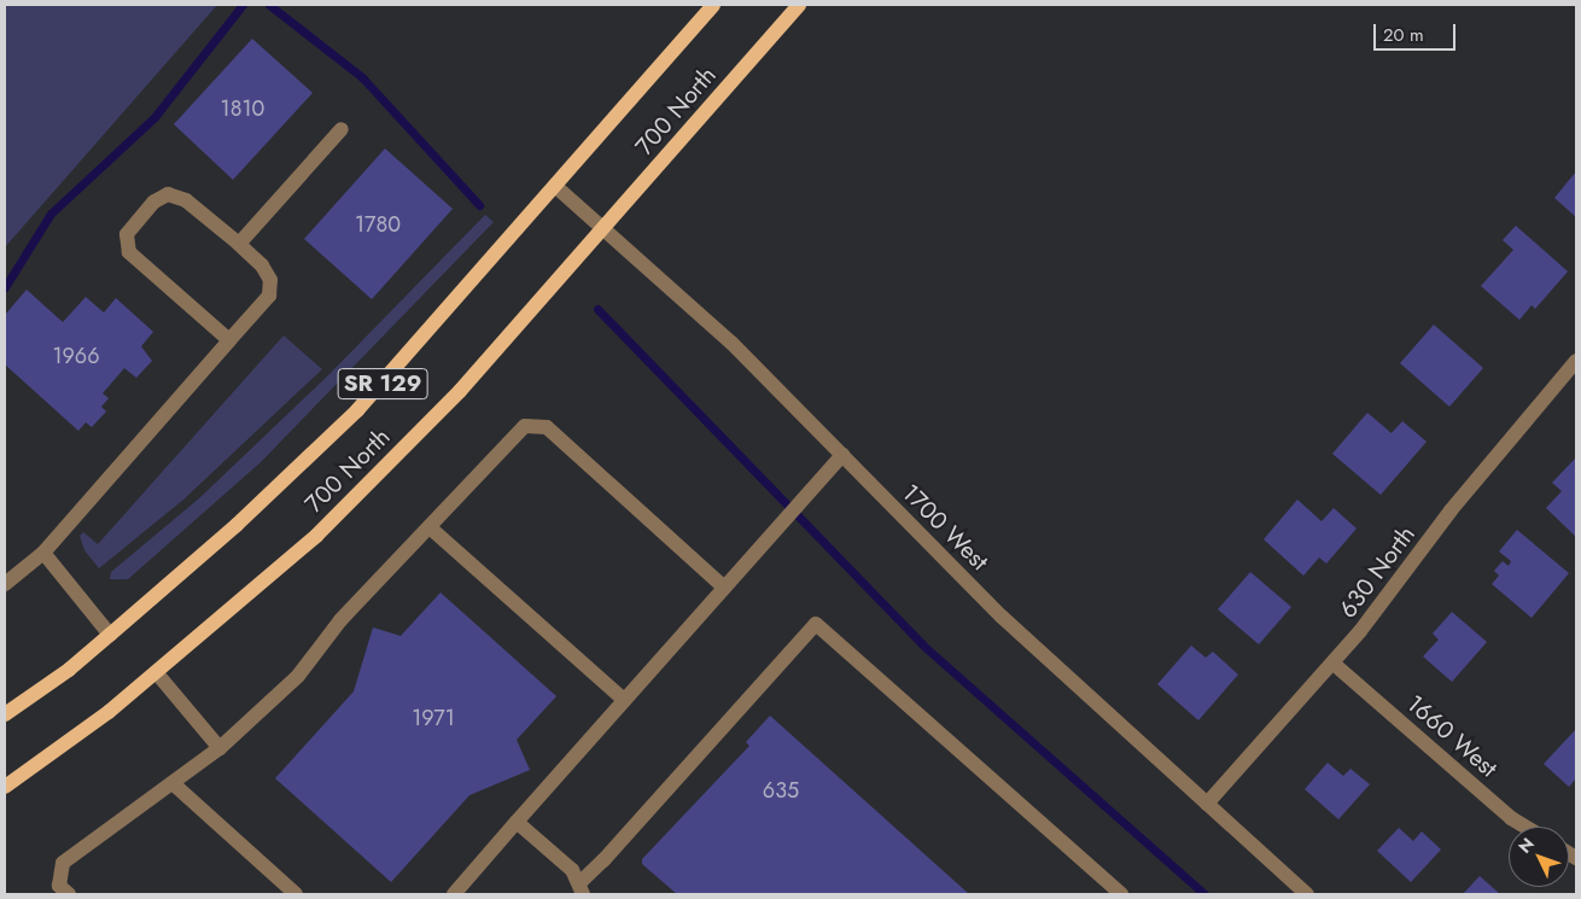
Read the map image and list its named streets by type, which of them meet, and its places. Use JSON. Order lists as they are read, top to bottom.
{
  "streets": {
    "main road": ["700 North", "SR 129"],
    "street": ["1700 West", "630 North", "1660 West"]
  },
  "crossings": [
    ["700 North", "1700 West"],
    ["1700 West", "630 North"],
    ["630 North", "1660 West"]
  ],
  "house_numbers": [
    "1810",
    "1780",
    "1966",
    "1971",
    "635"
  ],
  "scale_bar": "20 m",
  "north": "top left"
}
